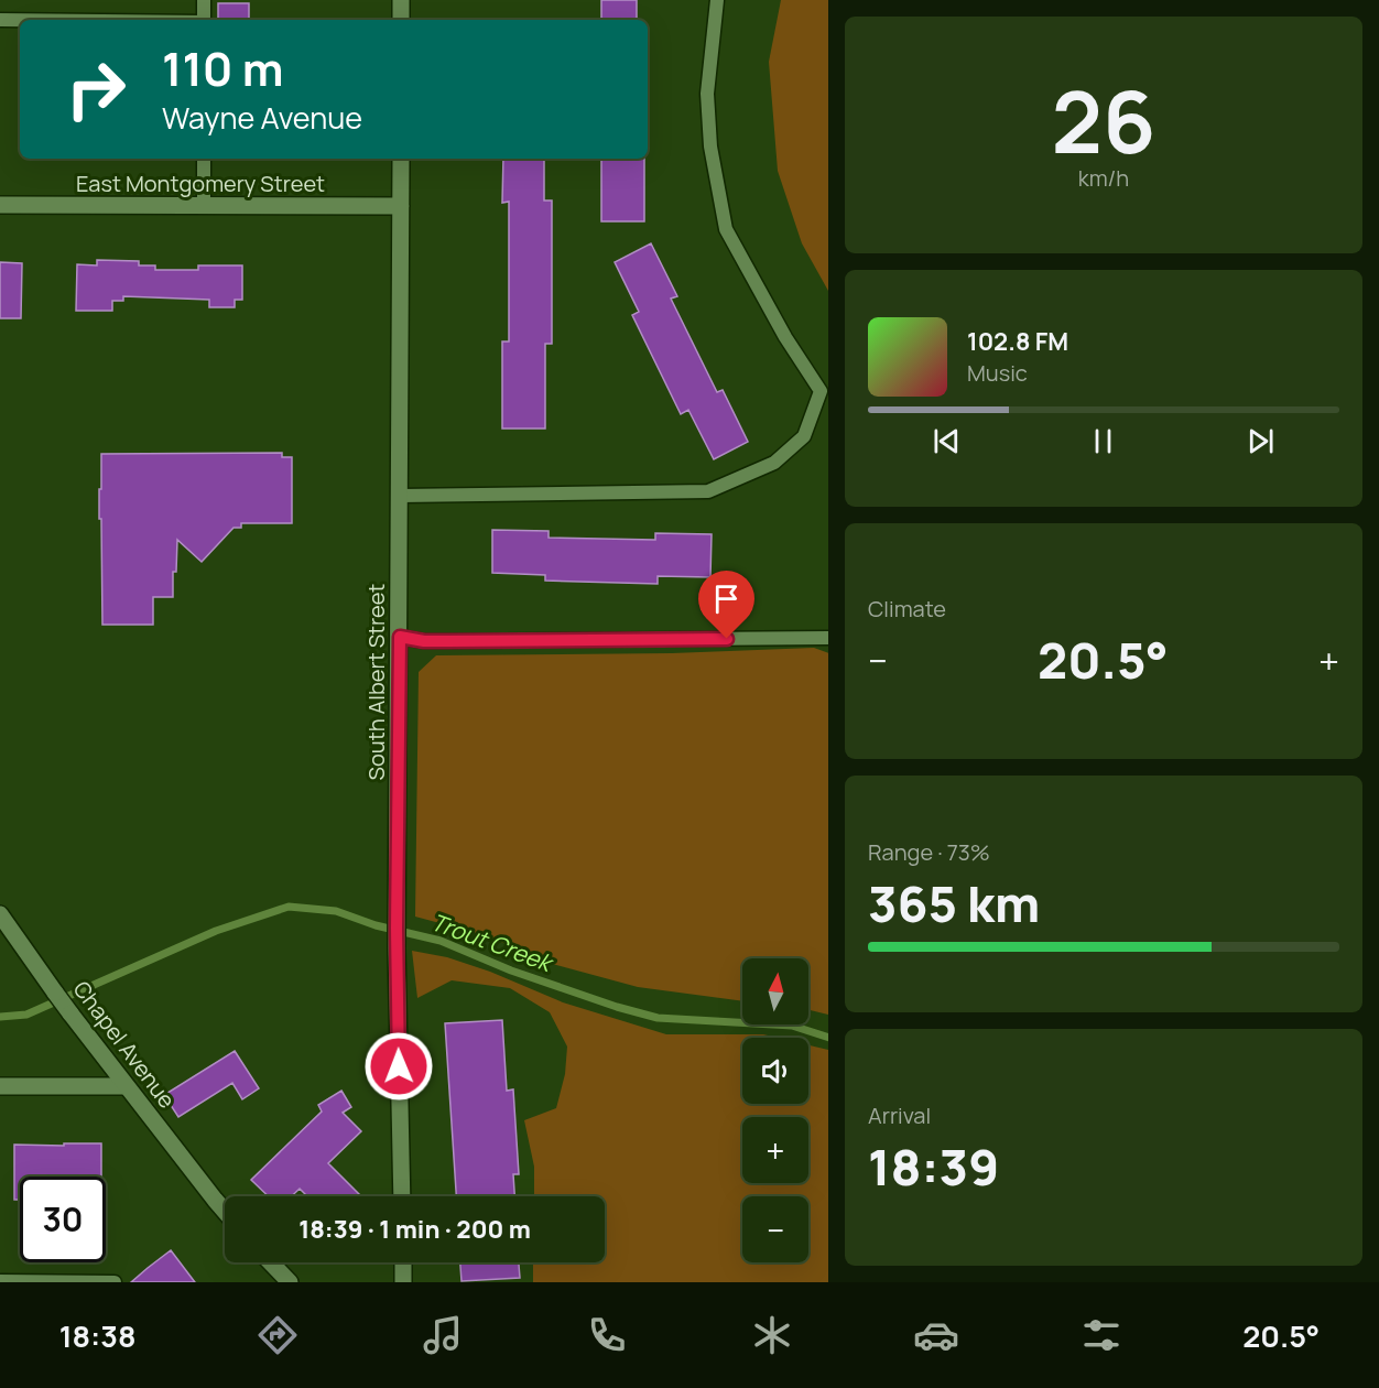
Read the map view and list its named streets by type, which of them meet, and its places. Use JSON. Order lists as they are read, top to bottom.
{
  "streets": {
    "street": ["East Montgomery Street", "South Albert Street", "Chapel Avenue"]
  },
  "crossings": [
    ["East Montgomery Street", "South Albert Street"]
  ],
  "water": ["Trout Creek"],
  "north": "top",
  "page": {
    "tile": [
      ["26", "km/h"],
      "Climate",
      ["Range · 73%", "365 km"],
      ["Arrival", "18:39"]
    ],
    "turn": ["110 m", "Wayne Avenue"],
    "song": ["102.8 FM", "Music"],
    "heat": ["−", "20.5°", "+"],
    "map_buttons": ["+", "−"],
    "limit": "30",
    "trip": "18:39 · 1 min · 200 m",
    "tabs": ["18:38", "20.5°"]
  }
}
